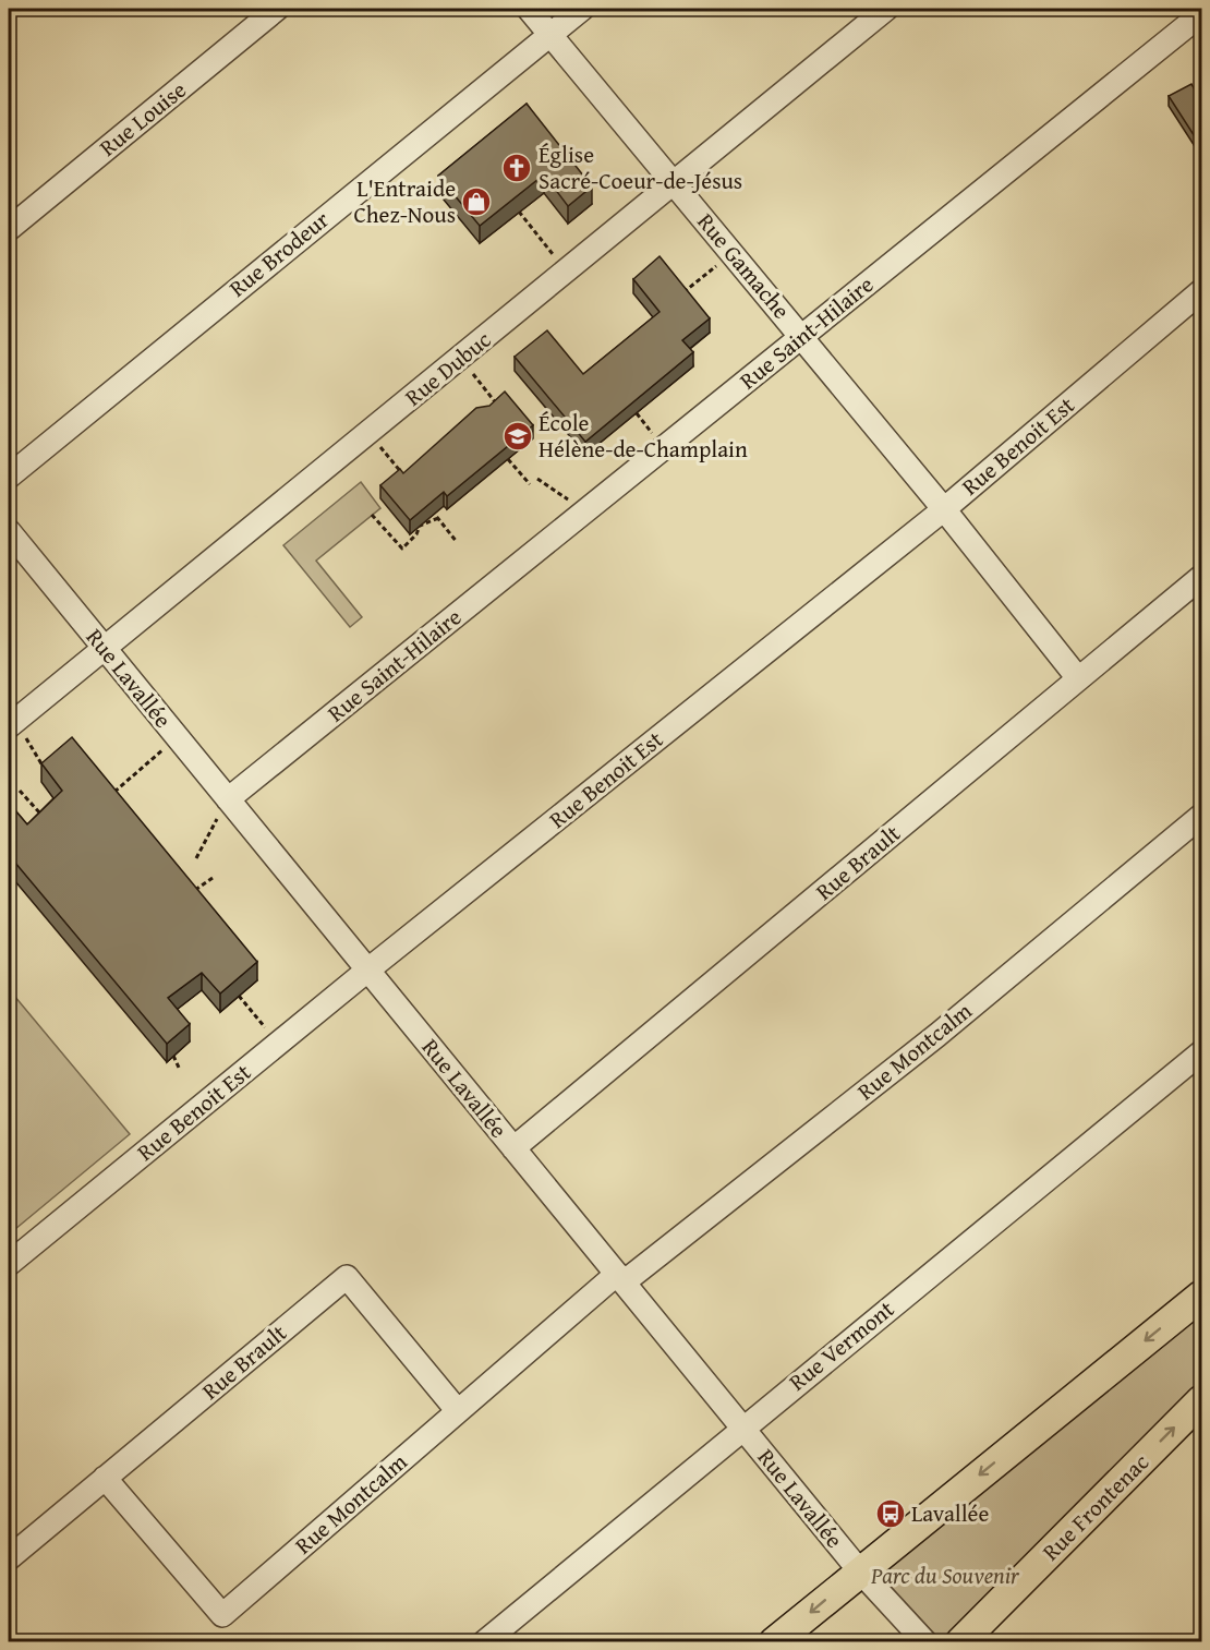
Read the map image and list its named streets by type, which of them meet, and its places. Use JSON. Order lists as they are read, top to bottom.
{
  "streets": {
    "main road": ["Rue Frontenac"],
    "street": [
      "Rue Louise",
      "Rue Brodeur",
      "Rue Gamache",
      "Rue Saint-Hilaire",
      "Rue Dubuc",
      "Rue Benoit Est",
      "Rue Lavallée",
      "Rue Brault",
      "Rue Montcalm",
      "Rue Vermont"
    ]
  },
  "crossings": [
    ["Rue Brodeur", "Rue Gamache"],
    ["Rue Gamache", "Rue Saint-Hilaire"],
    ["Rue Gamache", "Rue Dubuc"],
    ["Rue Gamache", "Rue Benoit Est"],
    ["Rue Gamache", "Rue Brault"],
    ["Rue Saint-Hilaire", "Rue Lavallée"],
    ["Rue Dubuc", "Rue Lavallée"],
    ["Rue Benoit Est", "Rue Lavallée"],
    ["Rue Lavallée", "Rue Brault"],
    ["Rue Lavallée", "Rue Montcalm"],
    ["Rue Lavallée", "Rue Vermont"],
    ["Rue Brault", "Rue Montcalm"]
  ],
  "parks": ["Parc du Souvenir"],
  "places": {
    "church": ["Église Sacré-Coeur-de-Jésus"],
    "shop": ["L'Entraide Chez-Nous"],
    "school or university": ["École Hélène-de-Champlain"],
    "bus stop": ["Lavallée"]
  }
}
